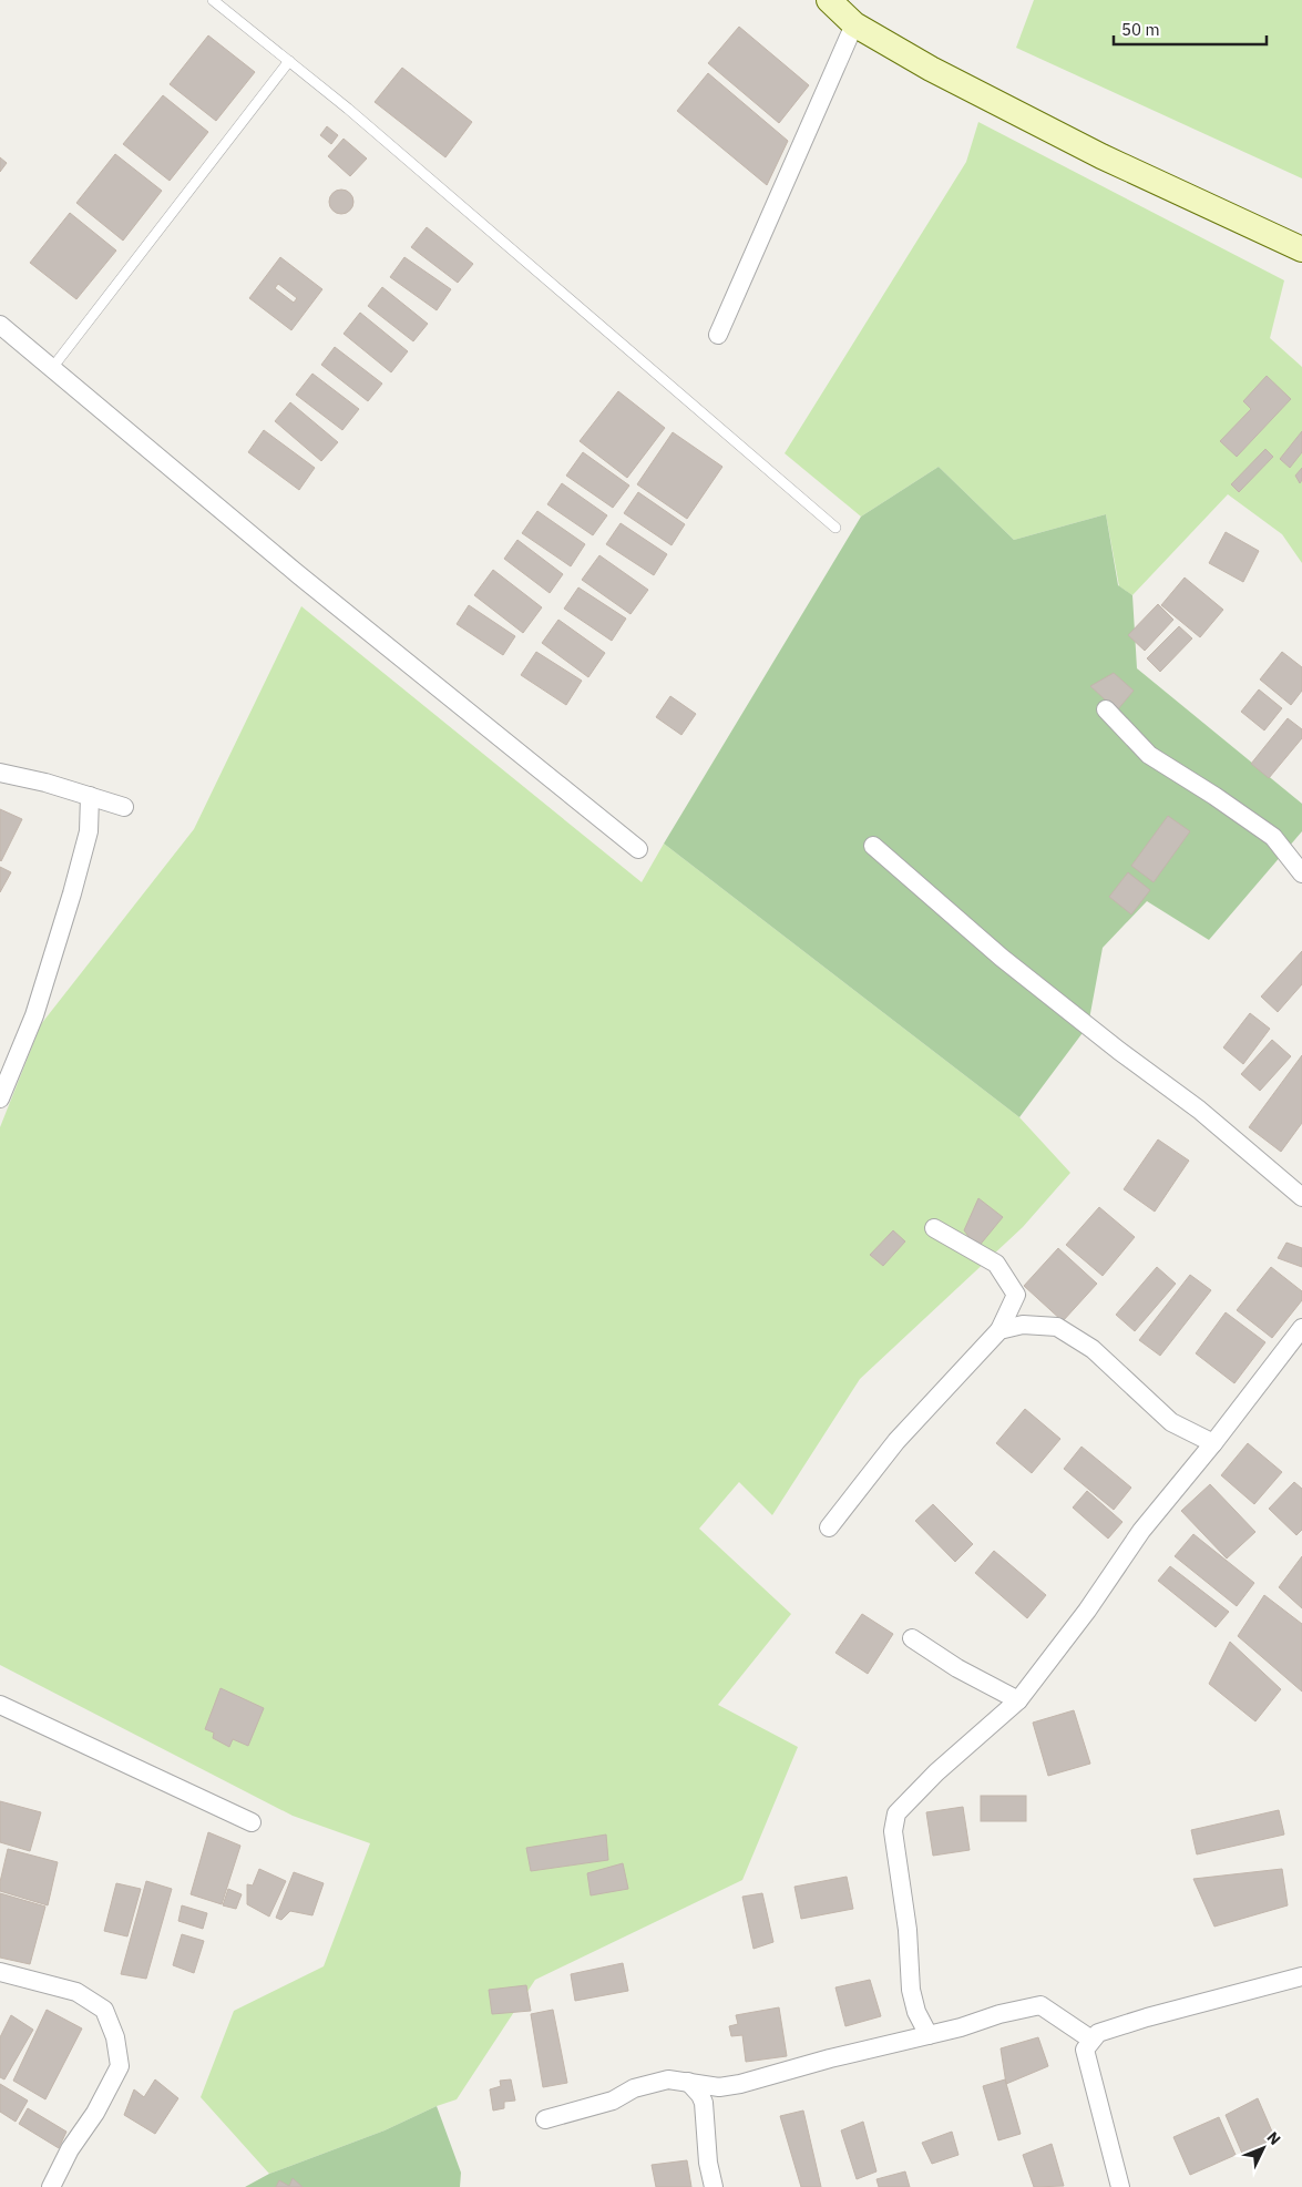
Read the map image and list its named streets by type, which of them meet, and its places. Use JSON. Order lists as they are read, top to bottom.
{
  "scale_bar": "50 m",
  "north": "top right"
}
